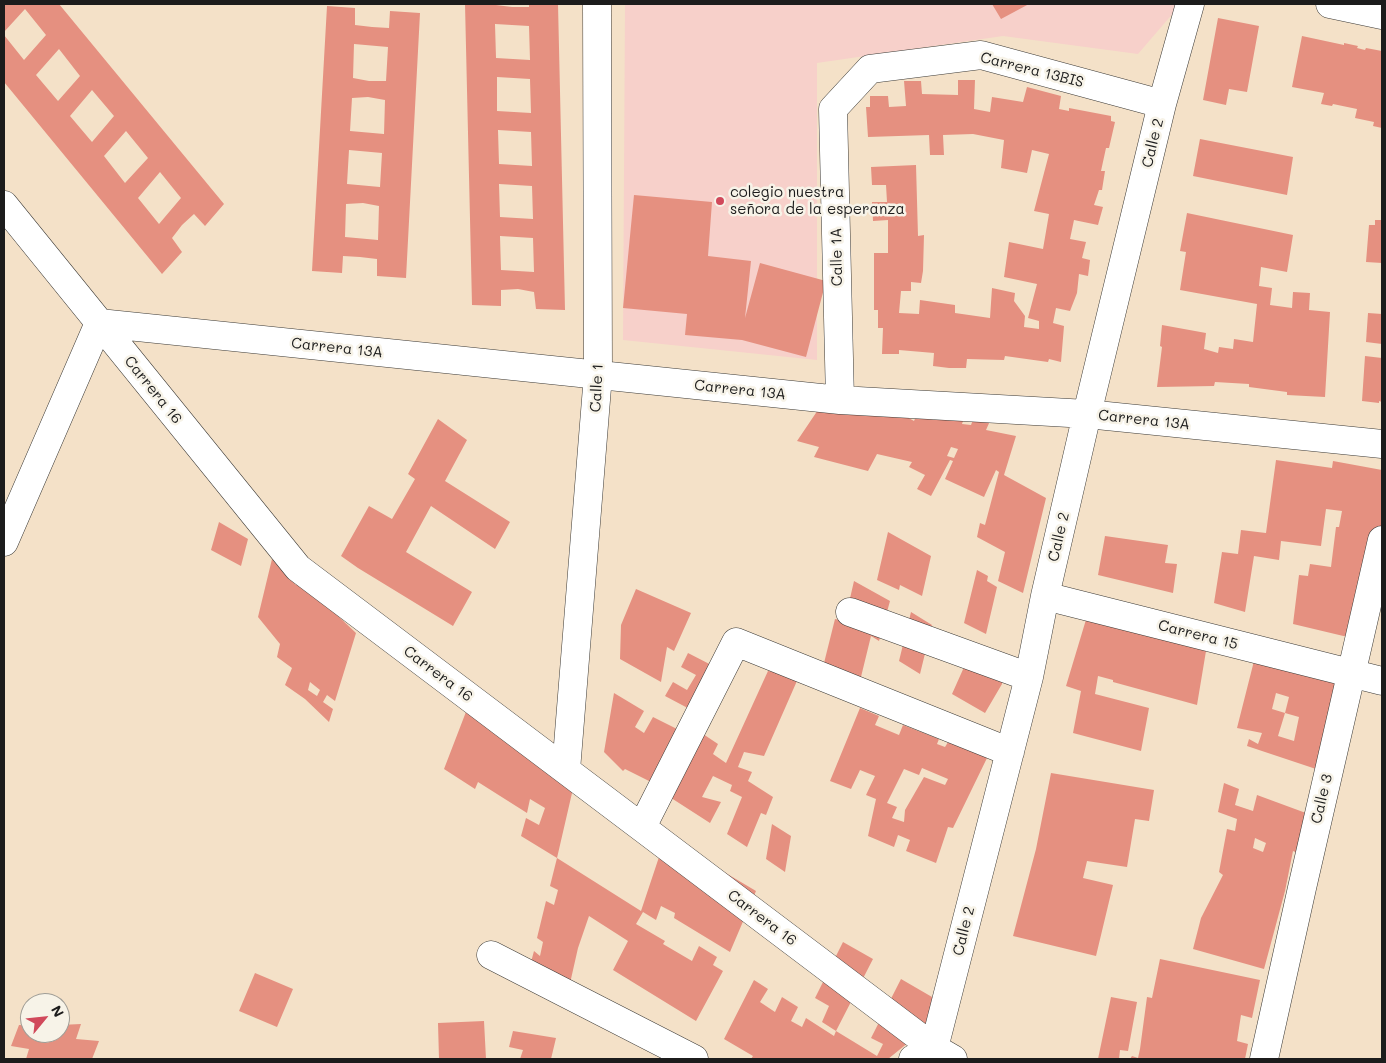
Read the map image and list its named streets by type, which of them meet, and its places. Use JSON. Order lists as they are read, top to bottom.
{
  "streets": {
    "street": [
      "Carrera 13BIS",
      "Calle 2",
      "Calle 1A",
      "Carrera 13A",
      "Calle 1",
      "Carrera 16",
      "Carrera 15",
      "Calle 3"
    ]
  },
  "crossings": [
    ["Carrera 13BIS", "Calle 2"],
    ["Carrera 13BIS", "Calle 1A"],
    ["Calle 2", "Carrera 13A"],
    ["Calle 2", "Carrera 16"],
    ["Calle 2", "Carrera 15"],
    ["Calle 1A", "Carrera 13A"],
    ["Carrera 13A", "Calle 1"],
    ["Carrera 13A", "Carrera 16"],
    ["Calle 1", "Carrera 16"],
    ["Carrera 15", "Calle 3"]
  ],
  "places": ["colegio nuestra señora de la esperanza"],
  "north": "top right"
}
